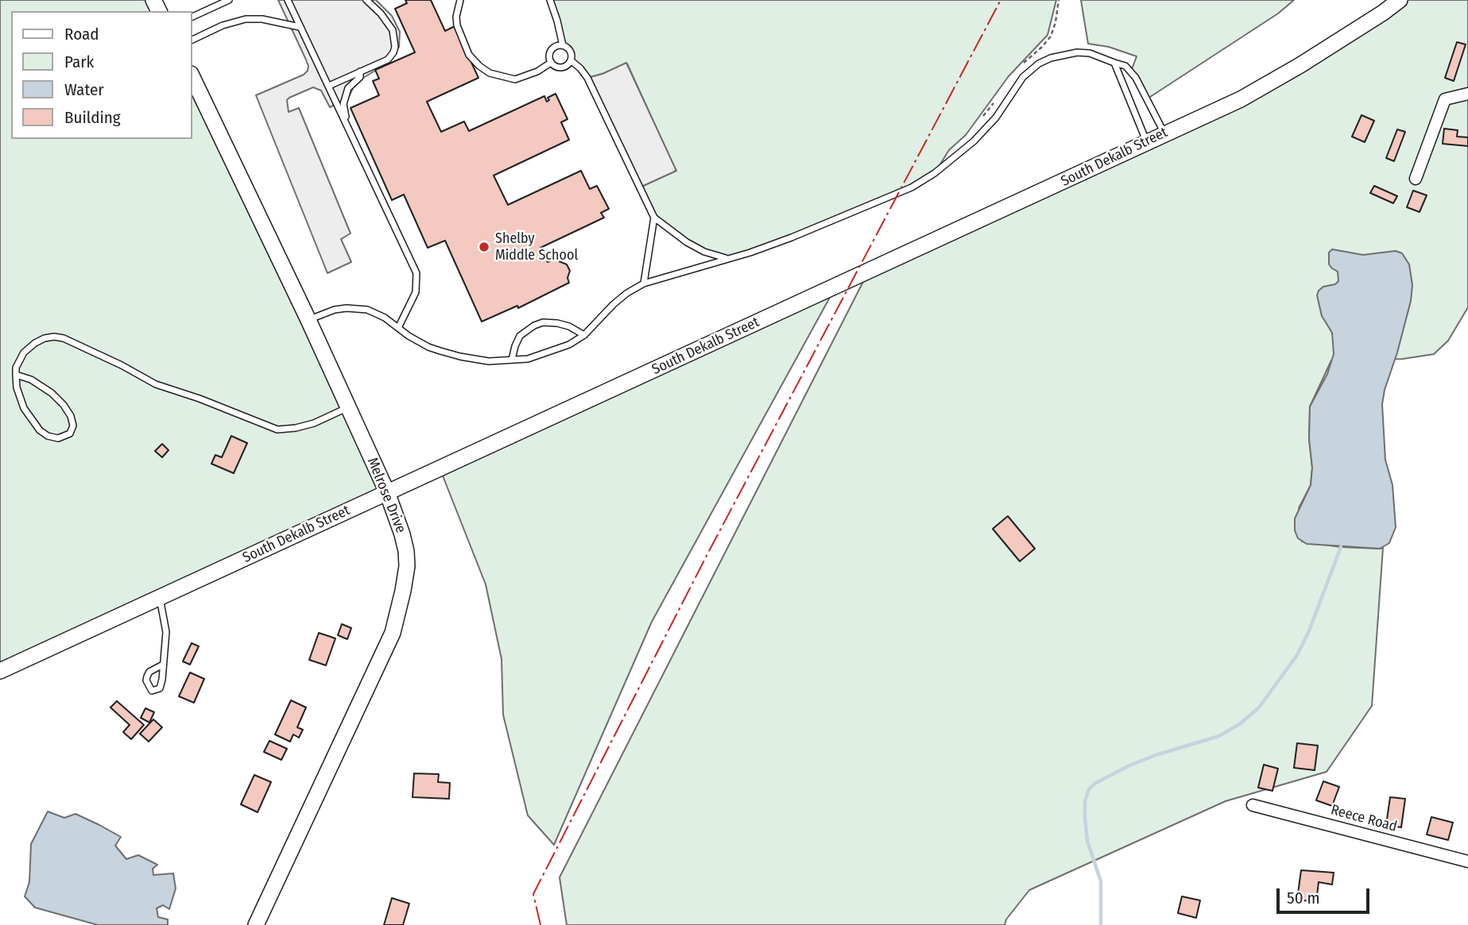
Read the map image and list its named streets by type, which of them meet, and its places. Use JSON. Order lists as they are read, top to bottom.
{
  "streets": {
    "main road": ["South Dekalb Street", "Melrose Drive"],
    "street": ["Reece Road"]
  },
  "crossings": [
    ["South Dekalb Street", "Melrose Drive"]
  ],
  "places": ["Shelby Middle School"],
  "legend": [
    "Road",
    "Park",
    "Water",
    "Building"
  ],
  "scale_bar": "50 m"
}
